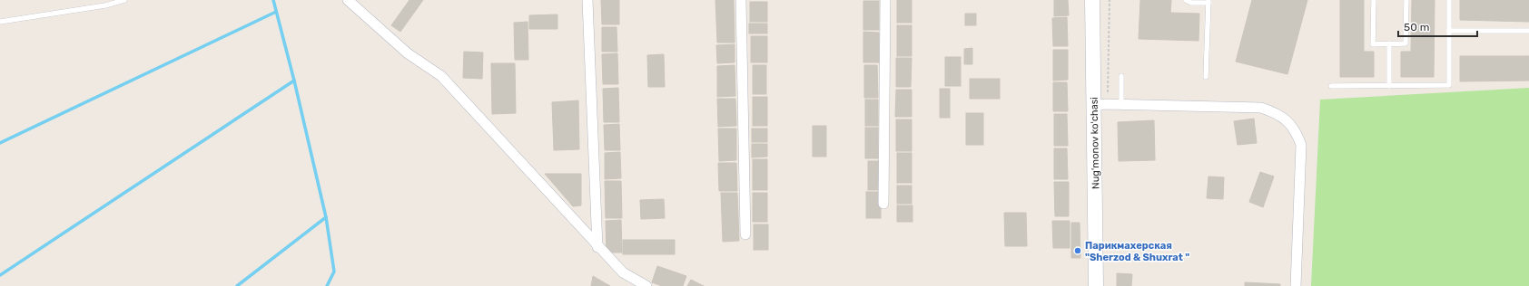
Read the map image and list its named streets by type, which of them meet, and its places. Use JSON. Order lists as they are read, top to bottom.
{
  "streets": {
    "main road": ["Nugʻmonov koʻchasi"]
  },
  "places": ["Парикмахерская \"Sherzod & Shuxrat \""],
  "scale_bar": "50 m"
}
